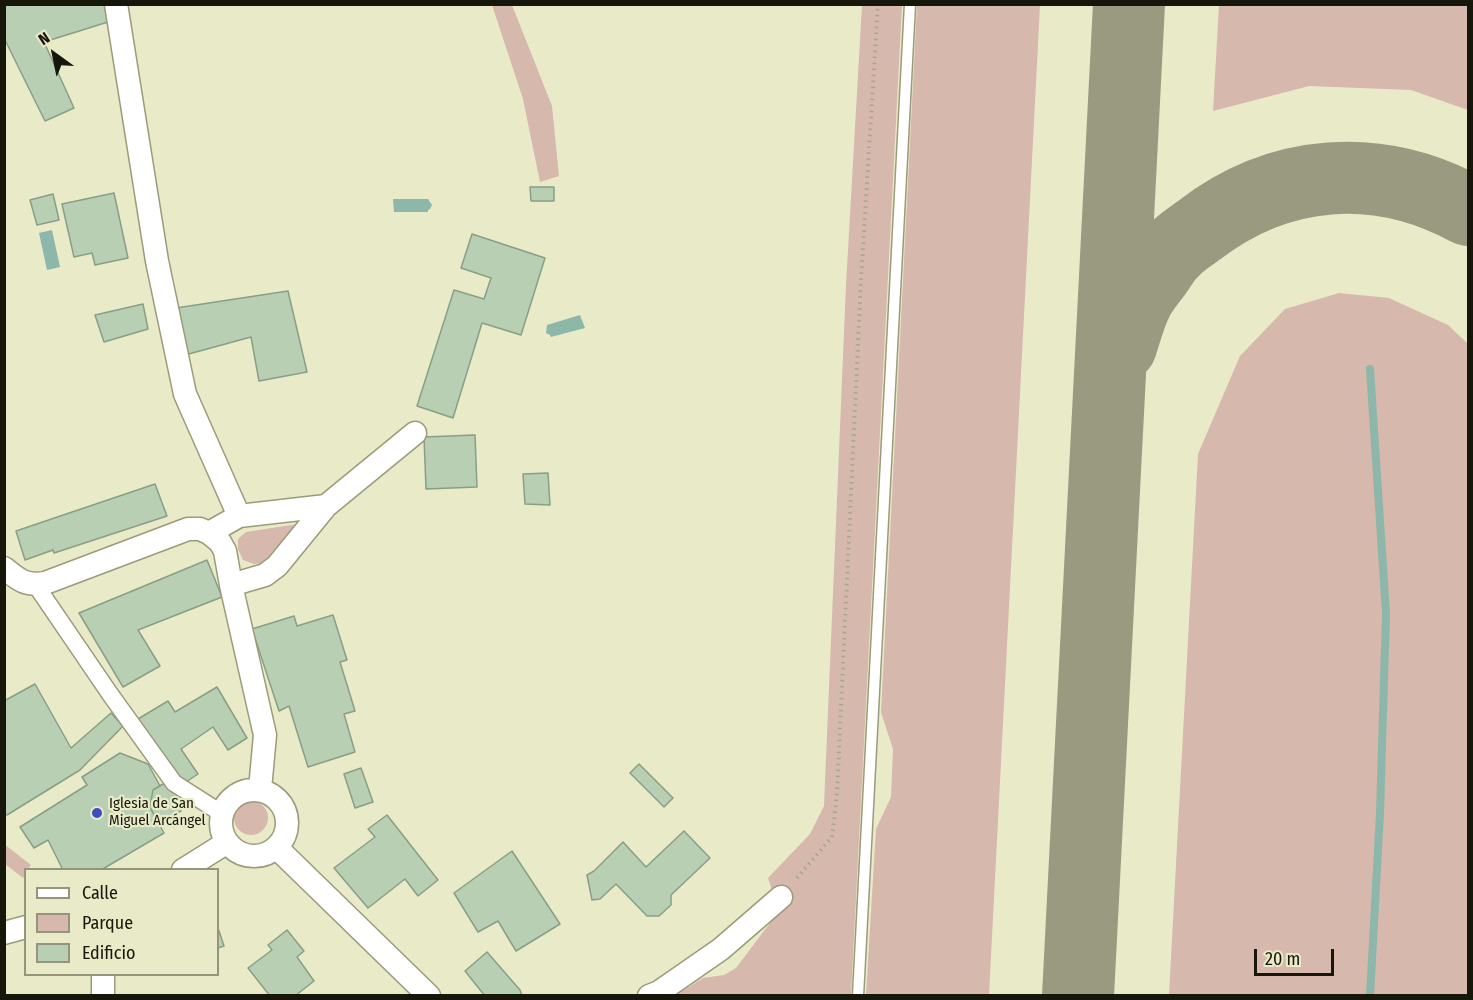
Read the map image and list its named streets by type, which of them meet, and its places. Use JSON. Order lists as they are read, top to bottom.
{
  "places": ["Iglesia de San Miguel Arcángel"],
  "legend": ["Calle", "Parque", "Edificio"],
  "scale_bar": "20 m",
  "north": "top left"
}
